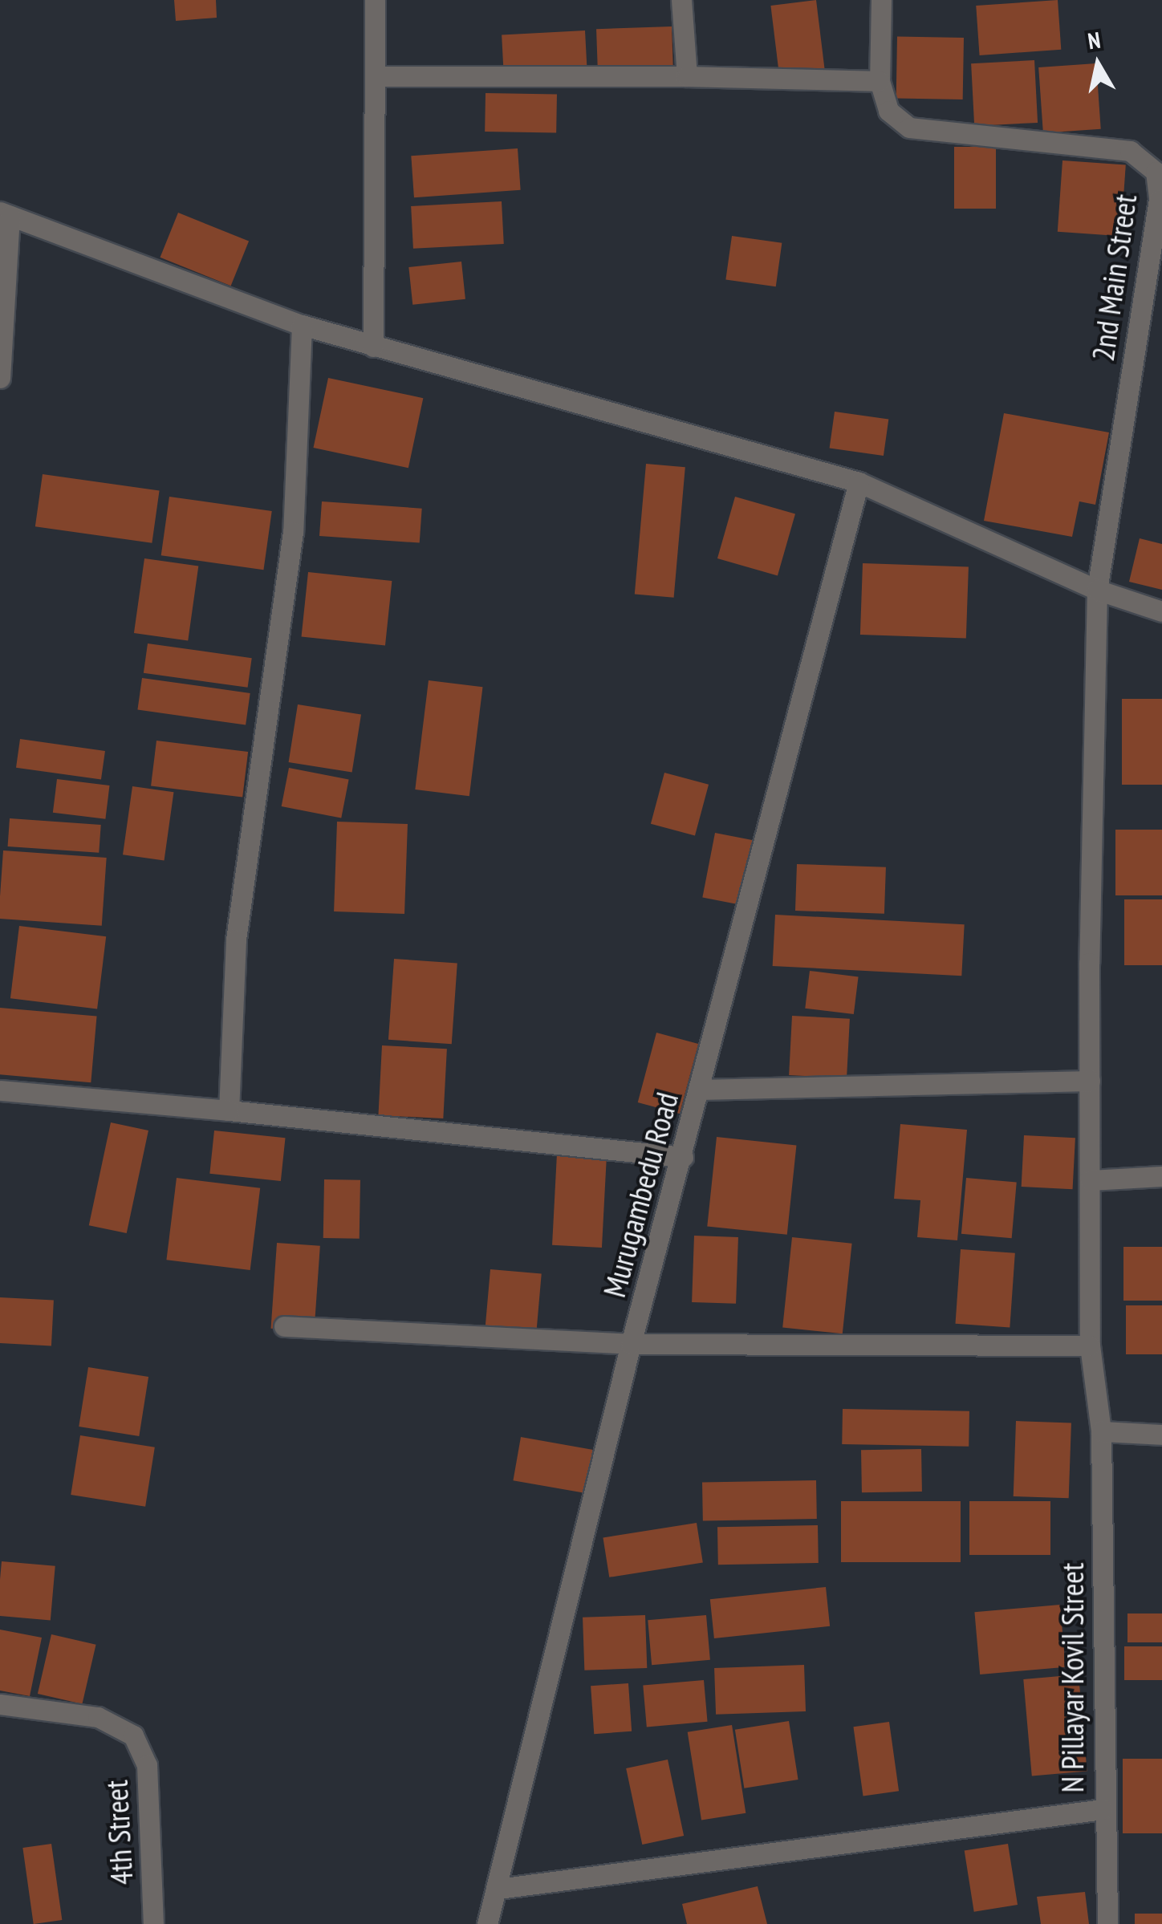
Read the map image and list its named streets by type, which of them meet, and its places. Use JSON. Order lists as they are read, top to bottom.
{
  "streets": {
    "street": [
      "2nd Main Street",
      "Murugambedu Road",
      "N Pillayar Kovil Street",
      "4th Street"
    ]
  },
  "crossings": [
    ["2nd Main Street", "N Pillayar Kovil Street"]
  ],
  "north": "top"
}
